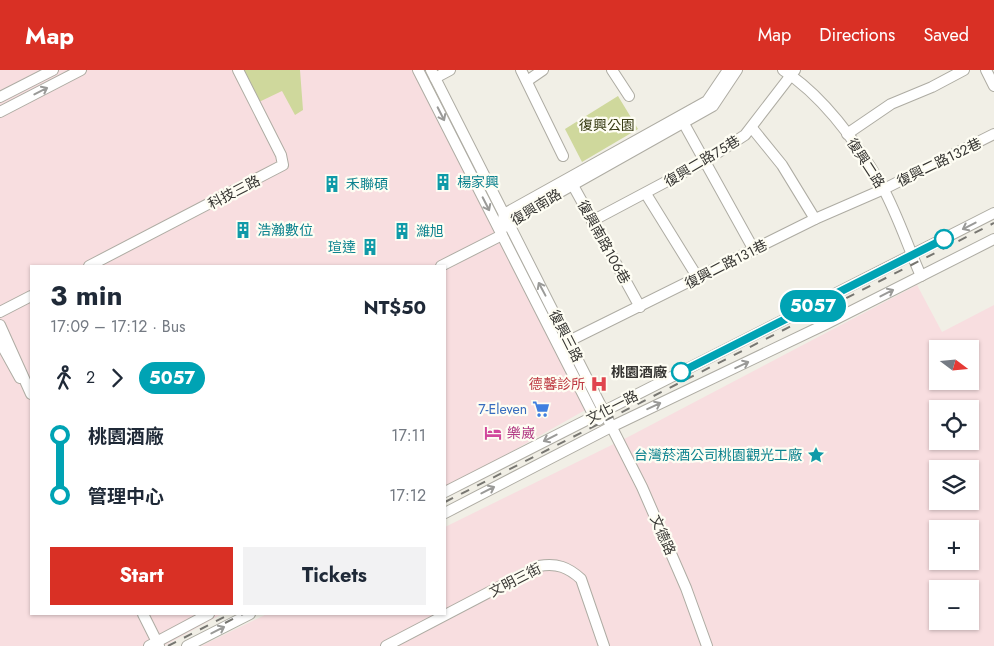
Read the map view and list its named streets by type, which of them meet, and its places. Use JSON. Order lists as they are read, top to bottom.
{
  "streets": {
    "street": [
      "復興二路75巷",
      "復興二路132巷",
      "復興二路",
      "科技三路",
      "復興南路",
      "復興南路106巷",
      "復興二路131巷",
      "復興三路",
      "文化一路",
      "文德路",
      "文明三街"
    ]
  },
  "crossings": [
    ["復興二路75巷", "復興二路"],
    ["復興二路75巷", "復興南路106巷"],
    ["復興二路132巷", "復興二路"],
    ["復興二路132巷", "復興二路131巷"],
    ["復興二路", "復興二路131巷"],
    ["復興二路", "文化一路"],
    ["復興南路", "復興南路106巷"],
    ["復興南路", "復興三路"],
    ["復興南路106巷", "復興二路131巷"],
    ["復興二路131巷", "復興三路"],
    ["復興三路", "文化一路"],
    ["文化一路", "文德路"]
  ],
  "parks": ["復興公園"],
  "places": {
    "building": [
      "楊家興",
      "禾聯碩",
      "浩瀚數位",
      "濰旭",
      "瑄達"
    ],
    "other": ["桃園酒廠"],
    "hospital": ["德馨診所"],
    "supermarket": ["7-Eleven"],
    "hotel": ["樂崴"],
    "place": ["台灣菸酒公司桃園觀光工廠"]
  },
  "lines": ["bus line 5057"],
  "north": "right",
  "page": {
    "header": "Map",
    "nav": ["Map", "Directions", "Saved"],
    "on_map": "5057",
    "heading": ["3 min", "17:09 – 17:12 · Bus", "NT$50"],
    "map_buttons": ["+", "−"],
    "legs": ["2", "5057"],
    "list": [
      {
        "name": "桃園酒廠",
        "value": "17:11"
      },
      {
        "name": "管理中心",
        "value": "17:12"
      }
    ],
    "buttons": ["Start", "Tickets"]
  }
}
